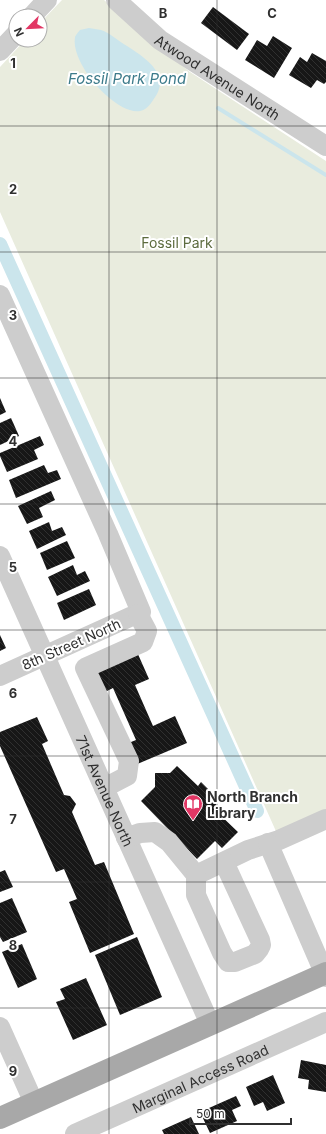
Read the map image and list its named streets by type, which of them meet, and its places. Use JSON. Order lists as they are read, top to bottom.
{
  "streets": {
    "street": [
      "Atwood Avenue North",
      "8th Street North",
      "71st Avenue North",
      "Marginal Access Road"
    ]
  },
  "crossings": [
    ["8th Street North", "71st Avenue North"]
  ],
  "water": ["Fossil Park Pond"],
  "parks": ["Fossil Park"],
  "places": {
    "library": ["North Branch Library"]
  },
  "scale_bar": "50 m",
  "north": "bottom left",
  "grid": {
    "columns": ["B", "C"],
    "rows": [
      "1",
      "2",
      "3",
      "4",
      "5",
      "6",
      "7",
      "8",
      "9"
    ]
  }
}
